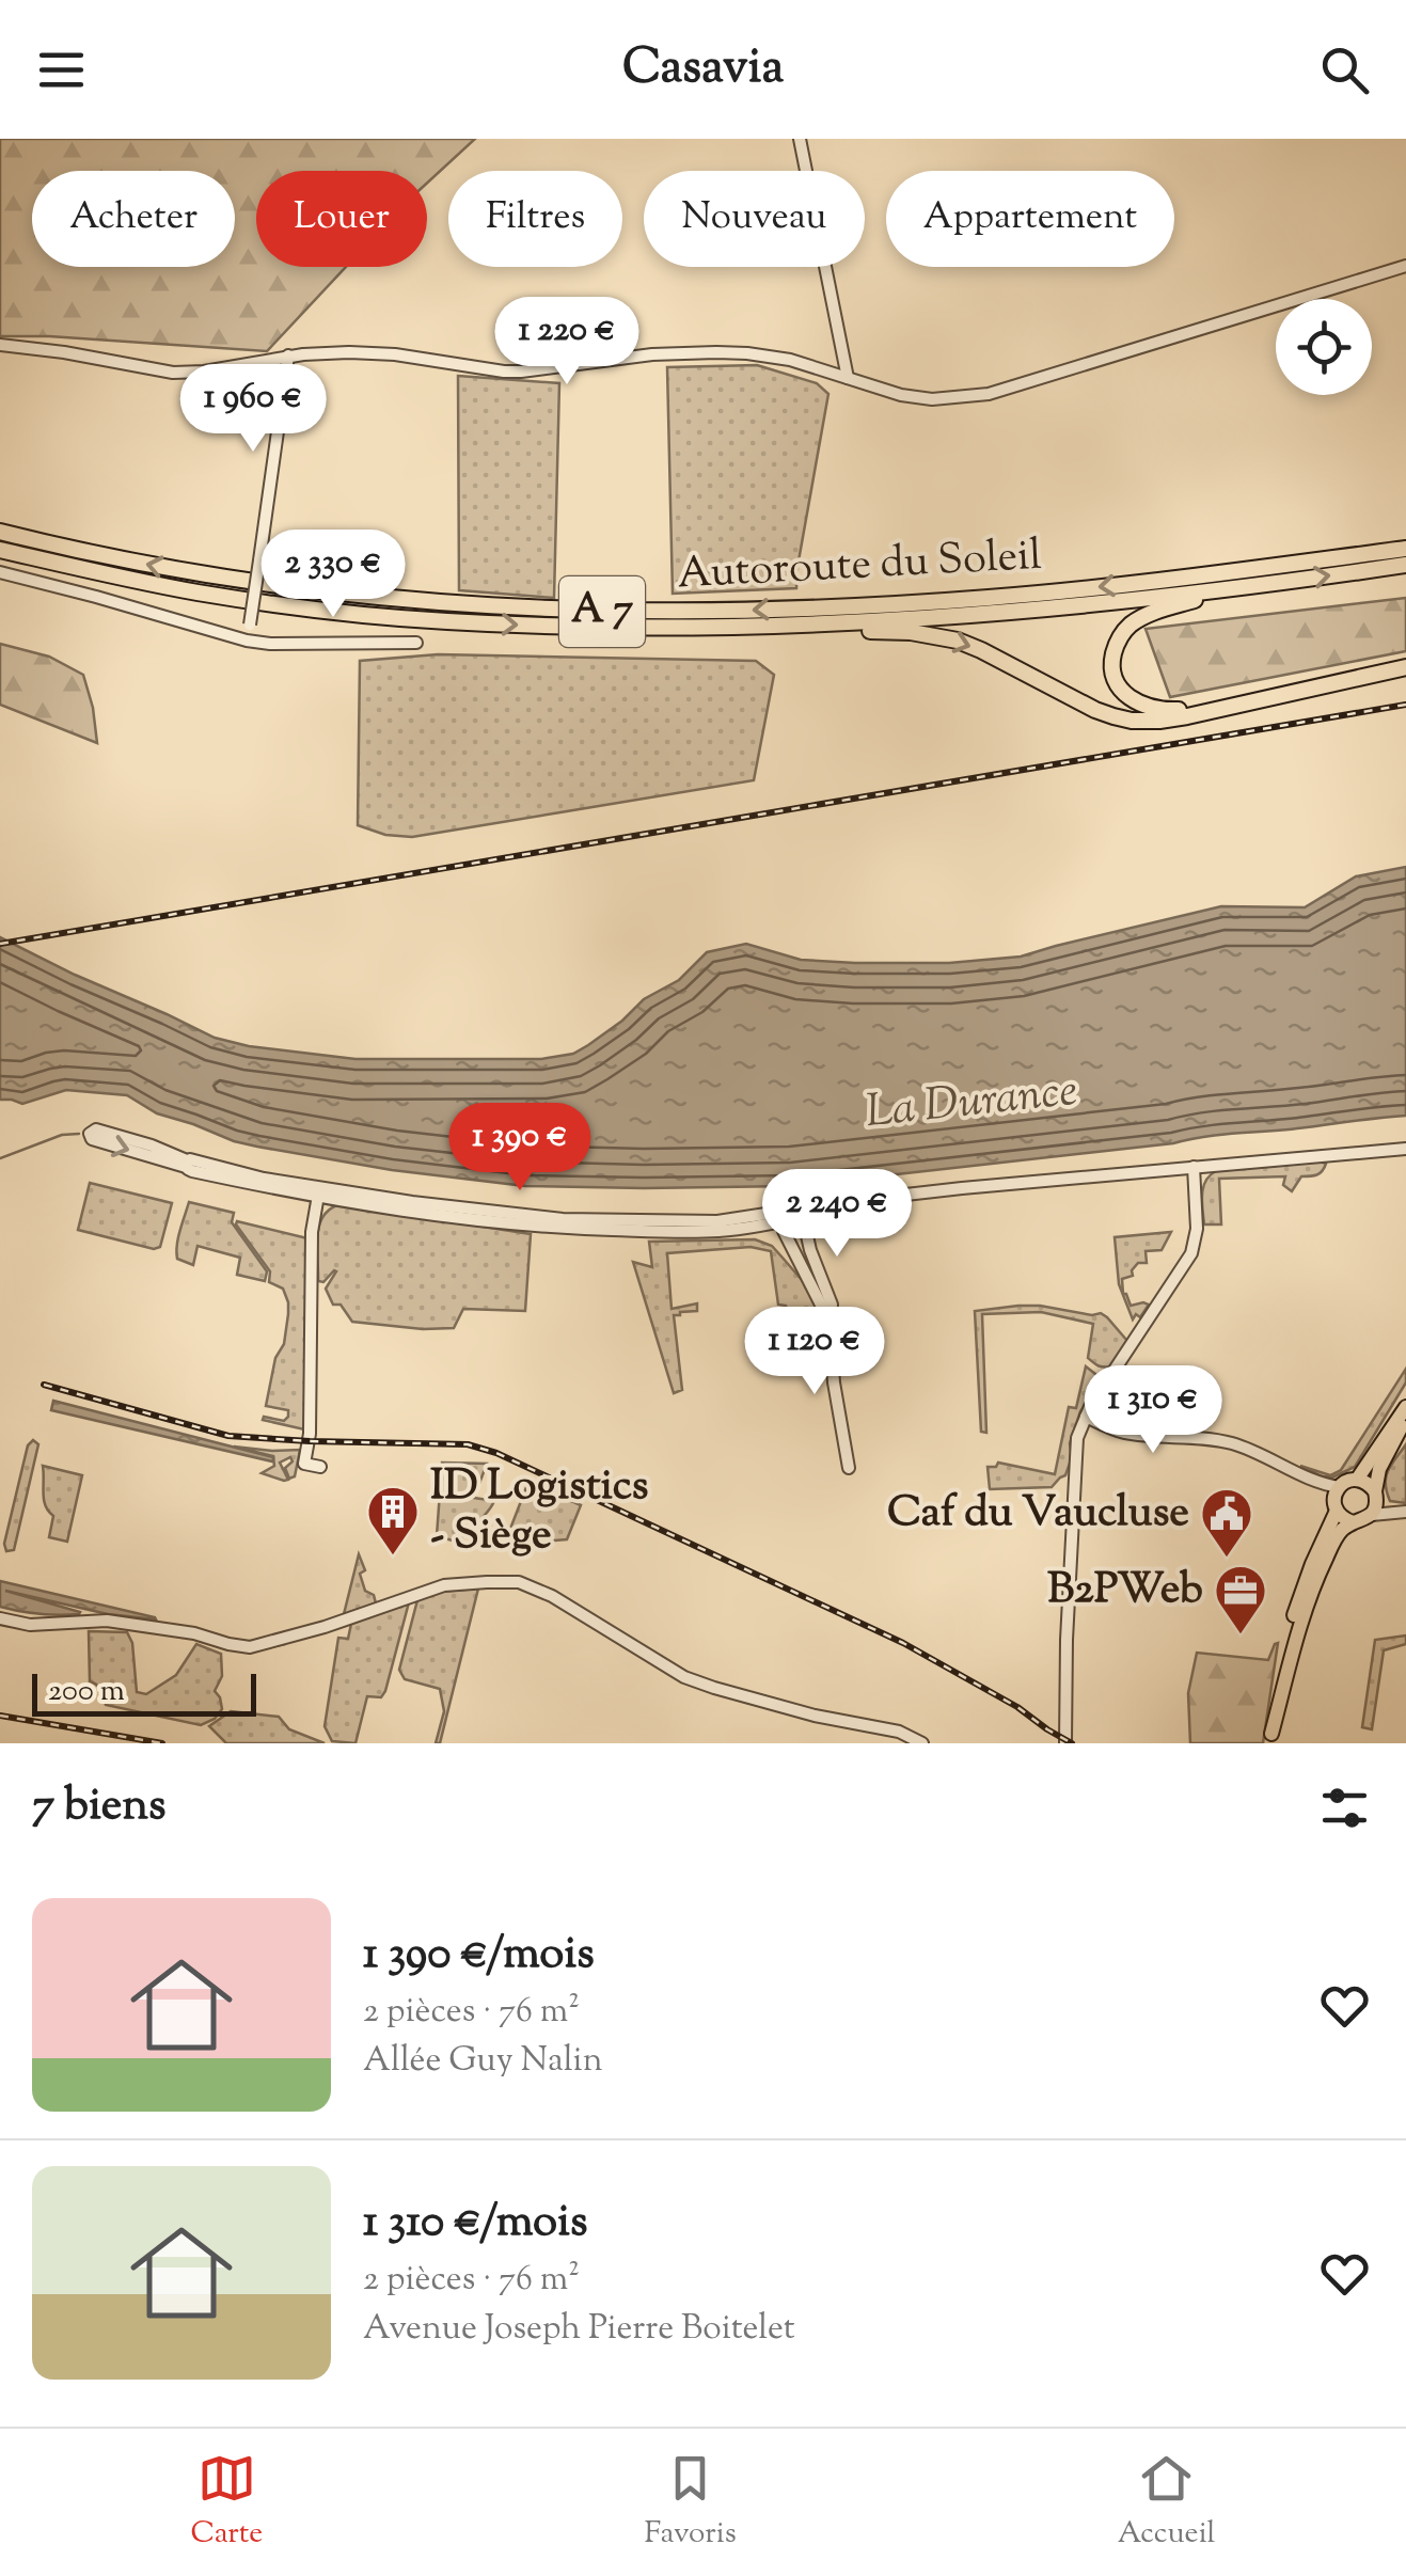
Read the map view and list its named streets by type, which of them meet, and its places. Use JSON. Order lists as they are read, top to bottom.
{
  "streets": {
    "highway": ["Autoroute du Soleil", "A 7"]
  },
  "water": ["La Durance"],
  "places": {
    "building": ["ID Logistics - Siège"],
    "public building": ["Caf du Vaucluse"],
    "office": ["B2PWeb"]
  },
  "scale_bar": "200 m",
  "page": {
    "header": "Casavia",
    "chip": [
      "Acheter",
      "Louer",
      "Filtres",
      "Nouveau",
      "Appartement"
    ],
    "price": [
      "1 220 €",
      "1 960 €",
      "2 330 €",
      "1 390 €",
      "2 240 €",
      "1 120 €",
      "1 310 €"
    ],
    "scale": "200 m",
    "heading": "7 biens",
    "list": [
      {
        "name": "1 390 €/mois",
        "note": "2 pièces · 76 m² · Allée Guy Nalin"
      },
      {
        "name": "1 310 €/mois",
        "note": "2 pièces · 76 m² · Avenue Joseph Pierre Boitelet"
      }
    ],
    "tabs": ["Carte", "Favoris", "Accueil"]
  }
}
